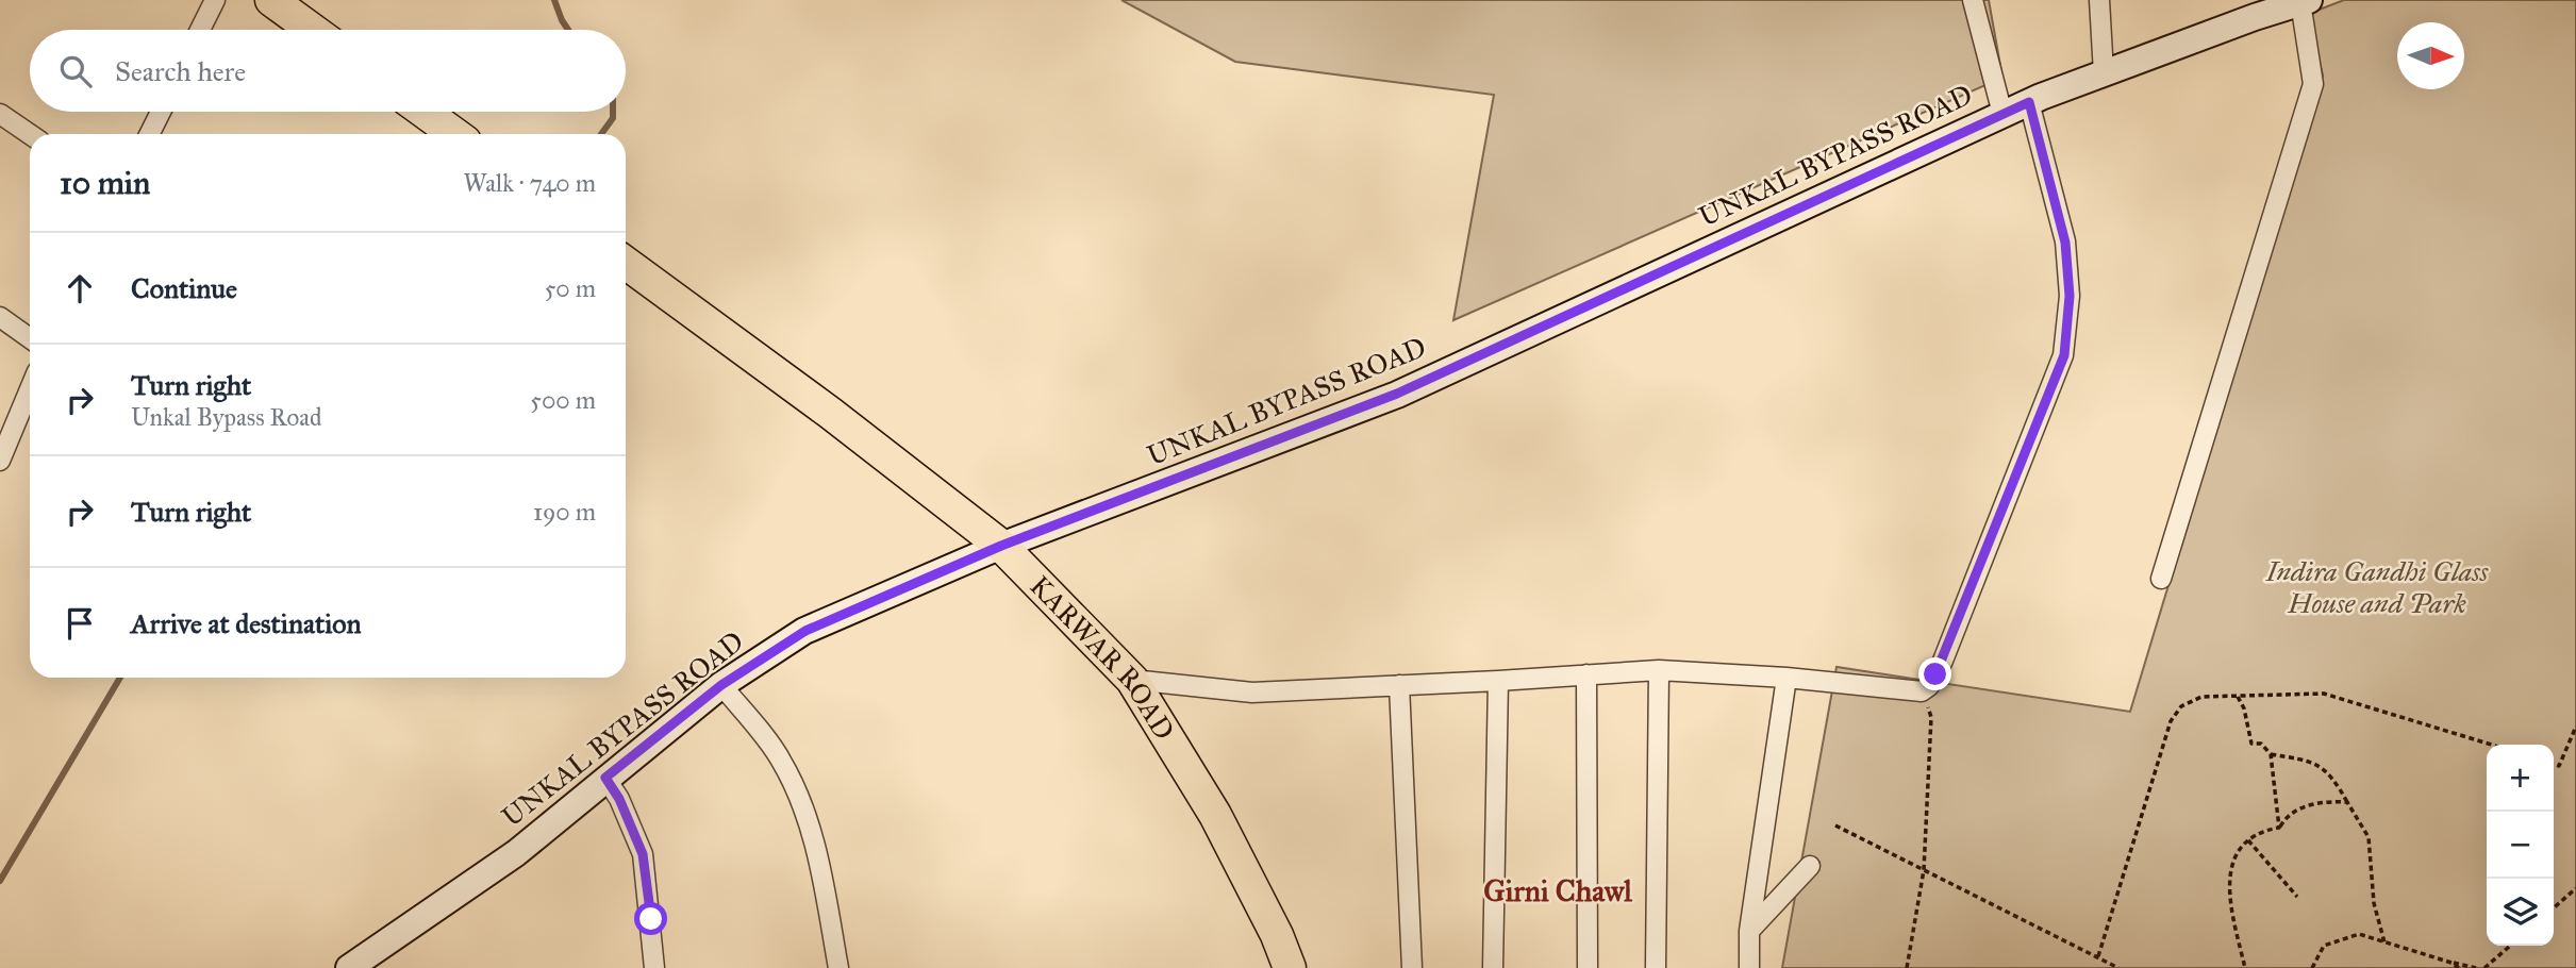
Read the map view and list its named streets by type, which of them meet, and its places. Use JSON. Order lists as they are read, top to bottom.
{
  "streets": {
    "highway": ["KARWAR ROAD"],
    "main road": ["UNKAL BYPASS ROAD"]
  },
  "crossings": [
    ["UNKAL BYPASS ROAD", "KARWAR ROAD"]
  ],
  "districts": ["Girni Chawl"],
  "parks": ["Indira Gandhi Glass House and Park"],
  "north": "right",
  "page": {
    "search": "Search here",
    "heading": ["10 min", "Walk · 740 m"],
    "list": [
      ["Continue", "50 m"],
      ["Turn right", "Unkal Bypass Road", "500 m"],
      ["Turn right", "190 m"],
      "Arrive at destination"
    ],
    "map_buttons": ["+", "−"]
  }
}
